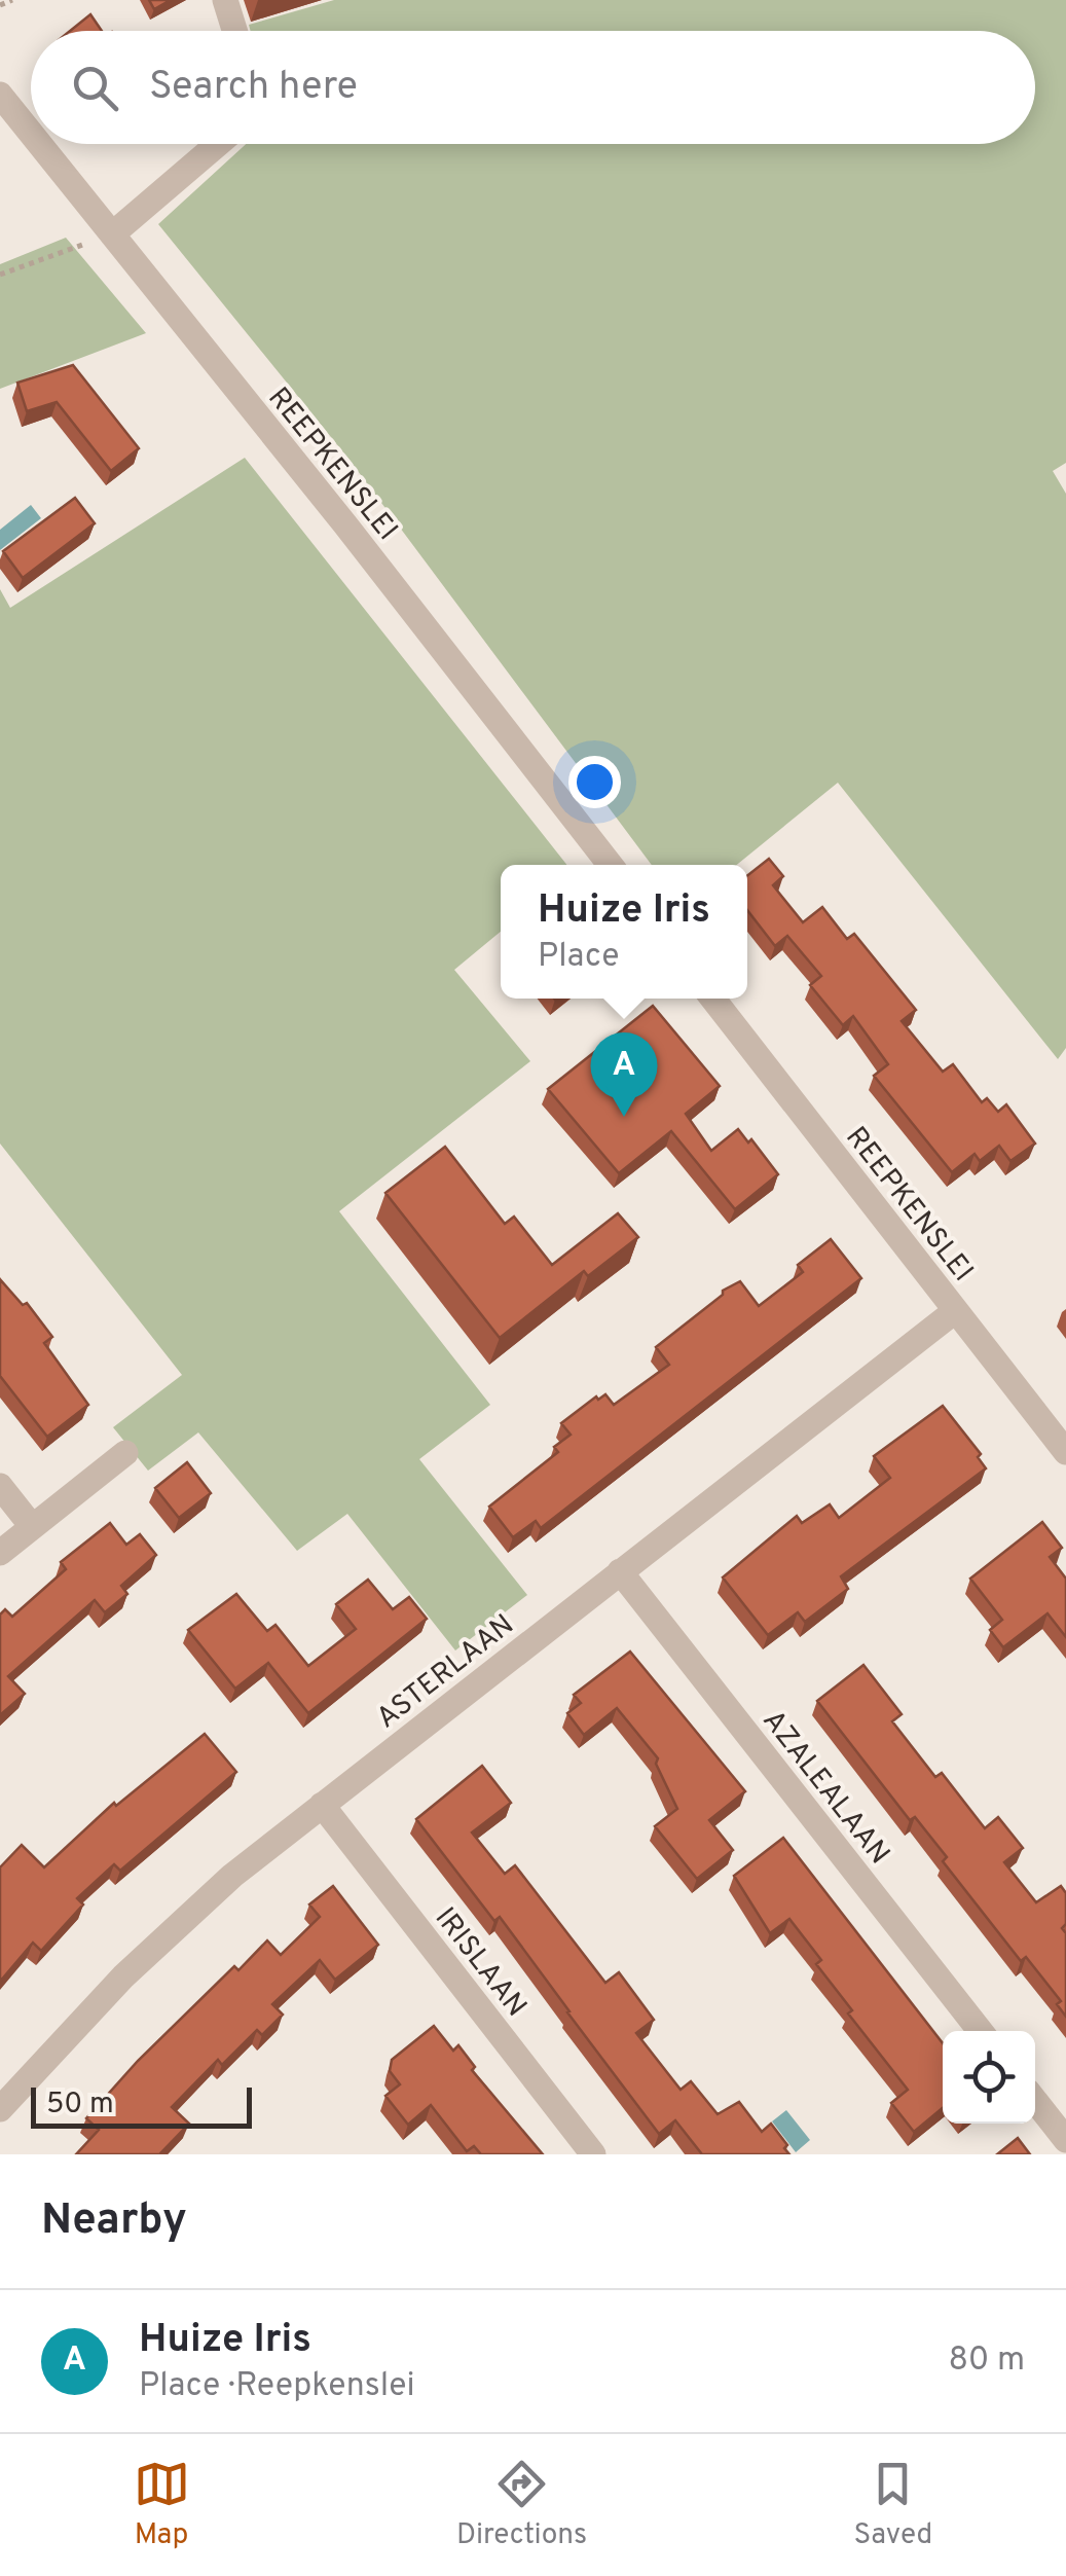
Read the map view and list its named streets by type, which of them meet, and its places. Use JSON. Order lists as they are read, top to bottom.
{
  "streets": {
    "street": [
      "REEPKENSLEI",
      "ASTERLAAN",
      "AZALEALAAN",
      "IRISLAAN"
    ]
  },
  "crossings": [
    ["REEPKENSLEI", "ASTERLAAN"],
    ["ASTERLAAN", "AZALEALAAN"],
    ["ASTERLAAN", "IRISLAAN"]
  ],
  "scale_bar": "50 m",
  "page": {
    "search": "Search here",
    "popup": ["Huize Iris", "Place"],
    "pins": "A",
    "scale": "50 m",
    "heading": "Nearby",
    "list": [
      {
        "mark": "A",
        "name": "Huize Iris",
        "note": "Place · Reepkenslei",
        "value": "80 m"
      }
    ],
    "nav": ["Map", "Directions", "Saved"]
  }
}
